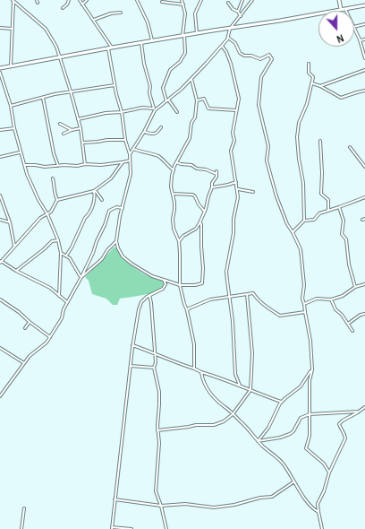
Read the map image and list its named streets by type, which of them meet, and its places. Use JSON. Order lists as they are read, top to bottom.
{
  "north": "bottom"
}
